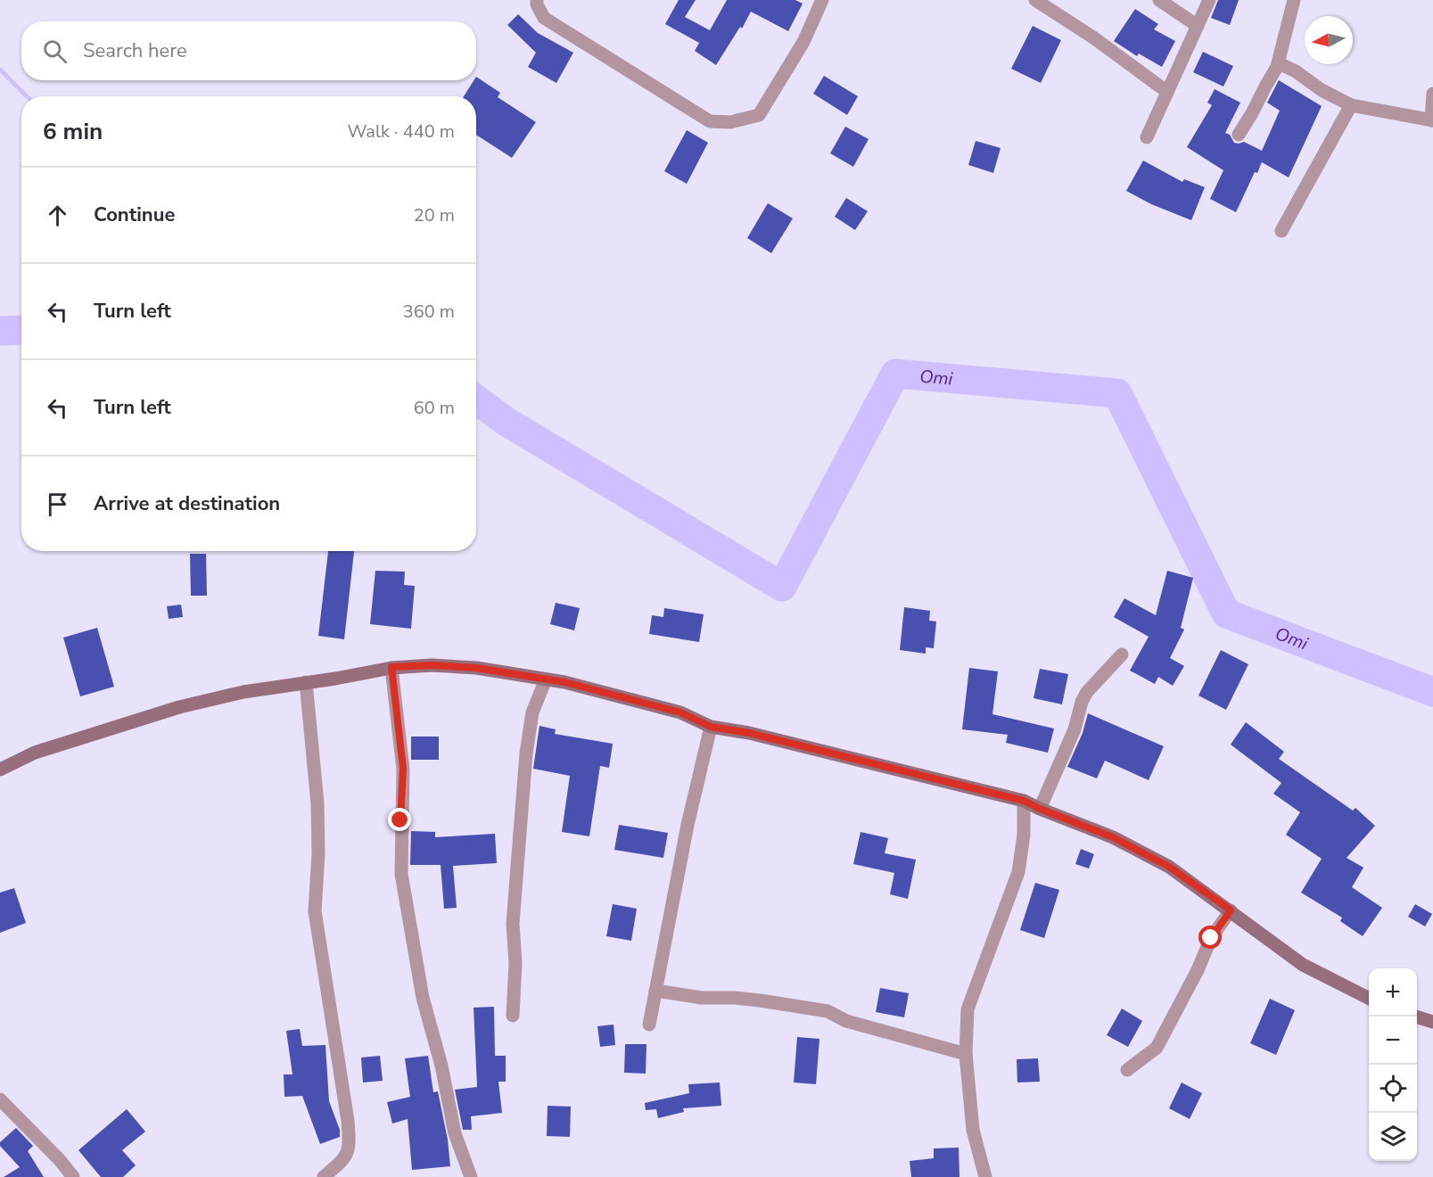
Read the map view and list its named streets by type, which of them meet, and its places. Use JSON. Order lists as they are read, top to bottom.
{
  "water": ["Omi"],
  "north": "left",
  "page": {
    "search": "Search here",
    "heading": ["6 min", "Walk · 440 m"],
    "list": [
      ["Continue", "20 m"],
      ["Turn left", "360 m"],
      ["Turn left", "60 m"],
      "Arrive at destination"
    ],
    "map_buttons": ["+", "−"]
  }
}
